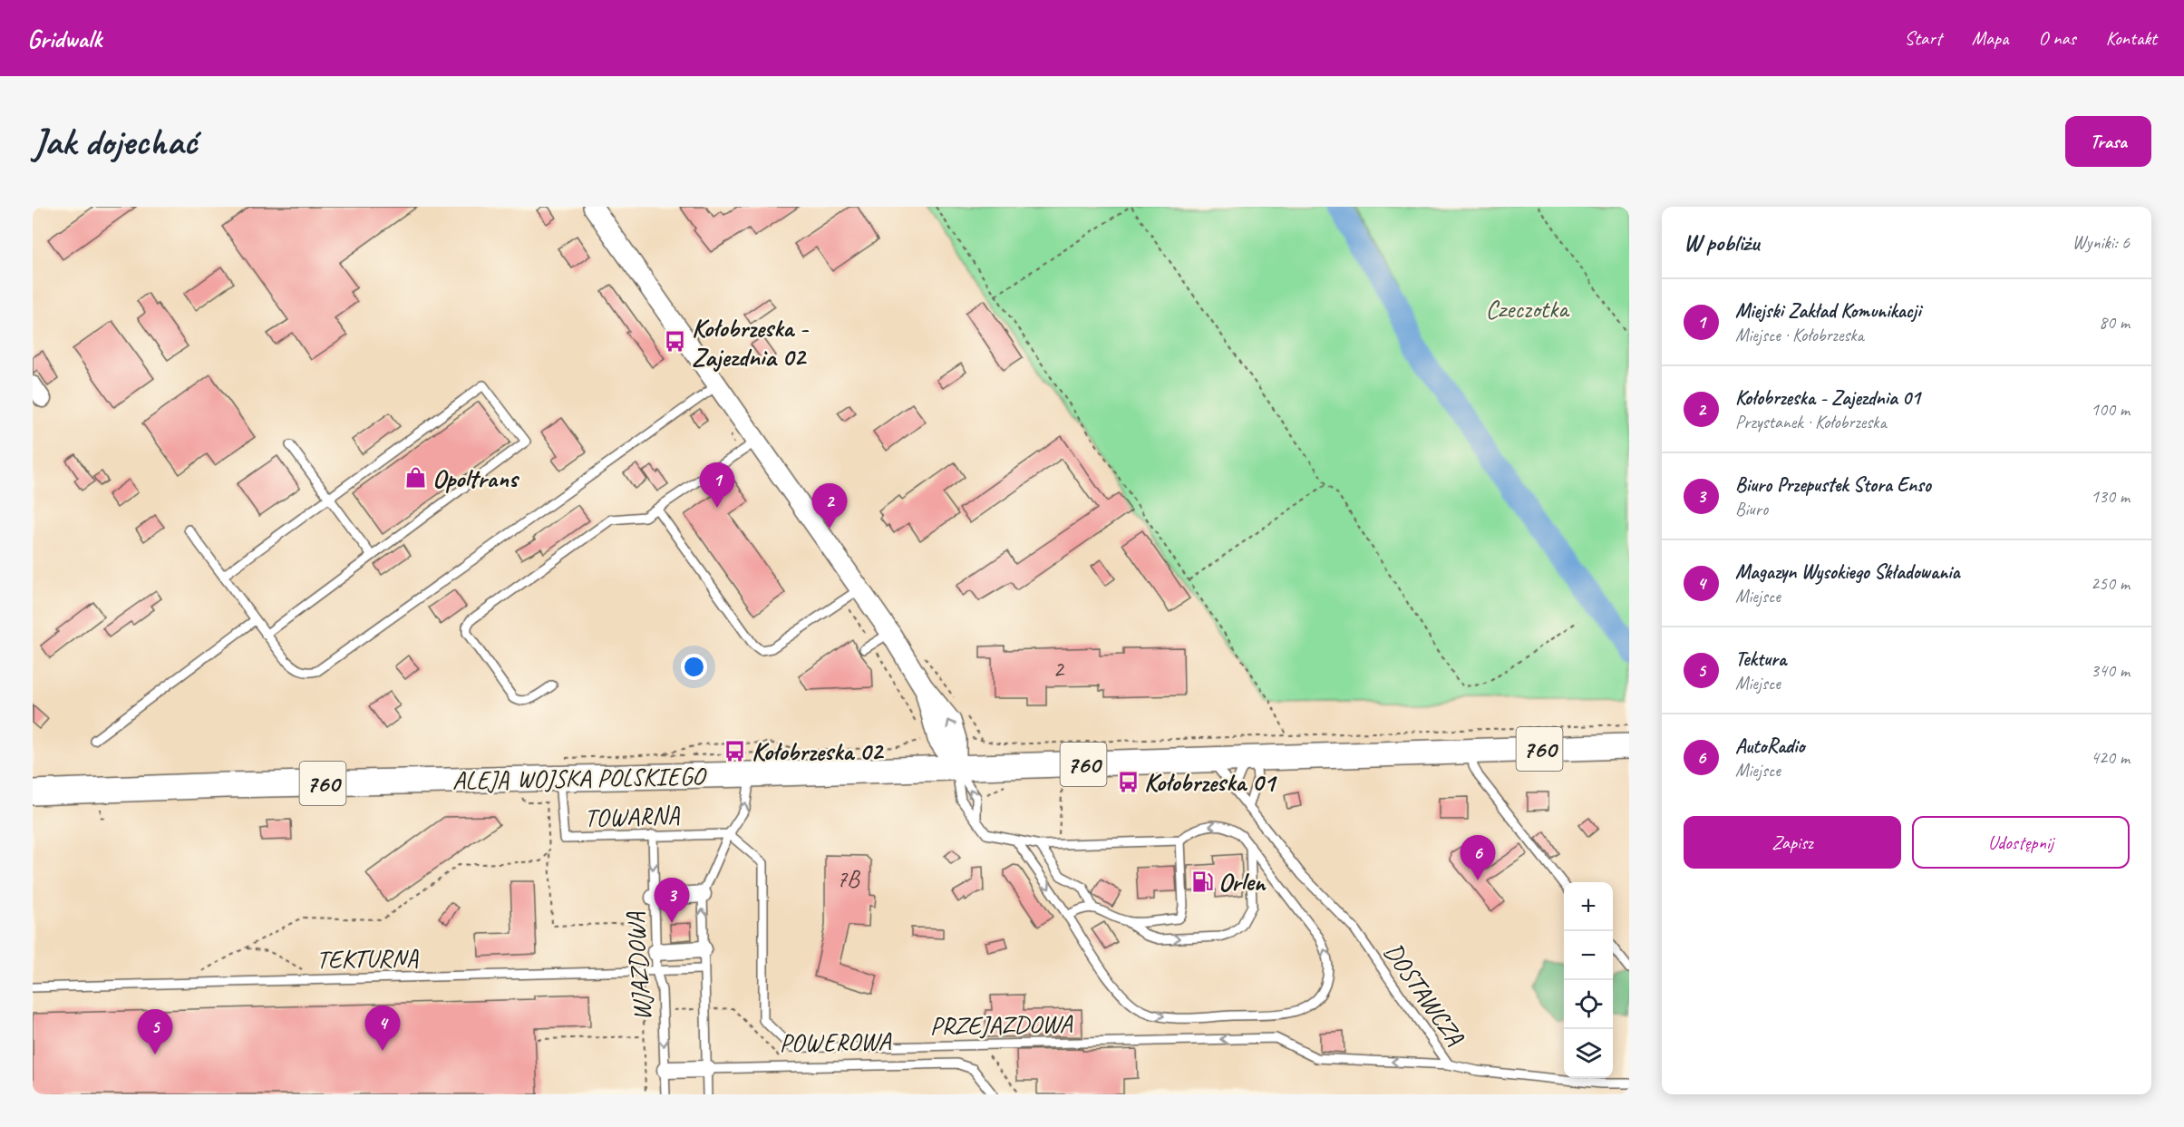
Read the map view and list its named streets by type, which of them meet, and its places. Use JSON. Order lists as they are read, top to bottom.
{
  "streets": {
    "main road": ["760", "ALEJA WOJSKA POLSKIEGO"],
    "street": ["POWEROWA"],
    "lane": [
      "TOWARNA",
      "TEKTURNA",
      "WJAZDOWA",
      "DOSTAWCZA",
      "PRZEJAZDOWA"
    ]
  },
  "crossings": [
    ["760", "ALEJA WOJSKA POLSKIEGO"],
    ["ALEJA WOJSKA POLSKIEGO", "TOWARNA"],
    ["ALEJA WOJSKA POLSKIEGO", "DOSTAWCZA"],
    ["TOWARNA", "WJAZDOWA"],
    ["TOWARNA", "PRZEJAZDOWA"],
    ["TEKTURNA", "WJAZDOWA"],
    ["WJAZDOWA", "POWEROWA"],
    ["DOSTAWCZA", "PRZEJAZDOWA"]
  ],
  "one_way": ["PRZEJAZDOWA"],
  "parks": ["Czeczotka"],
  "places": {
    "bus stop": ["Kołobrzeska - Zajezdnia 02", "Kołobrzeska 02", "Kołobrzeska 01"],
    "shop": ["Opoltrans"],
    "fuel station": ["Orlen"]
  },
  "house_numbers": ["2", "7B"],
  "page": {
    "header": "Gridwalk",
    "nav": [
      "Start",
      "Mapa",
      "O nas",
      "Kontakt"
    ],
    "buttons": [
      "Trasa",
      ["Zapisz", "Udostępnij"]
    ],
    "title": "Jak dojechać",
    "heading": ["W pobliżu", "Wyniki: 6"],
    "list": [
      {
        "mark": "1",
        "name": "Miejski Zakład Komunikacji",
        "note": "Miejsce · Kołobrzeska",
        "value": "80 m"
      },
      {
        "mark": "2",
        "name": "Kołobrzeska - Zajezdnia 01",
        "note": "Przystanek · Kołobrzeska",
        "value": "100 m"
      },
      {
        "mark": "3",
        "name": "Biuro Przepustek Stora Enso",
        "note": "Biuro",
        "value": "130 m"
      },
      {
        "mark": "4",
        "name": "Magazyn Wysokiego Składowania",
        "note": "Miejsce",
        "value": "250 m"
      },
      {
        "mark": "5",
        "name": "Tektura",
        "note": "Miejsce",
        "value": "340 m"
      },
      {
        "mark": "6",
        "name": "AutoRadio",
        "note": "Miejsce",
        "value": "420 m"
      }
    ],
    "pins": [
      "1",
      "2",
      "6",
      "3",
      "4",
      "5"
    ],
    "map_buttons": ["+", "−"]
  }
}
